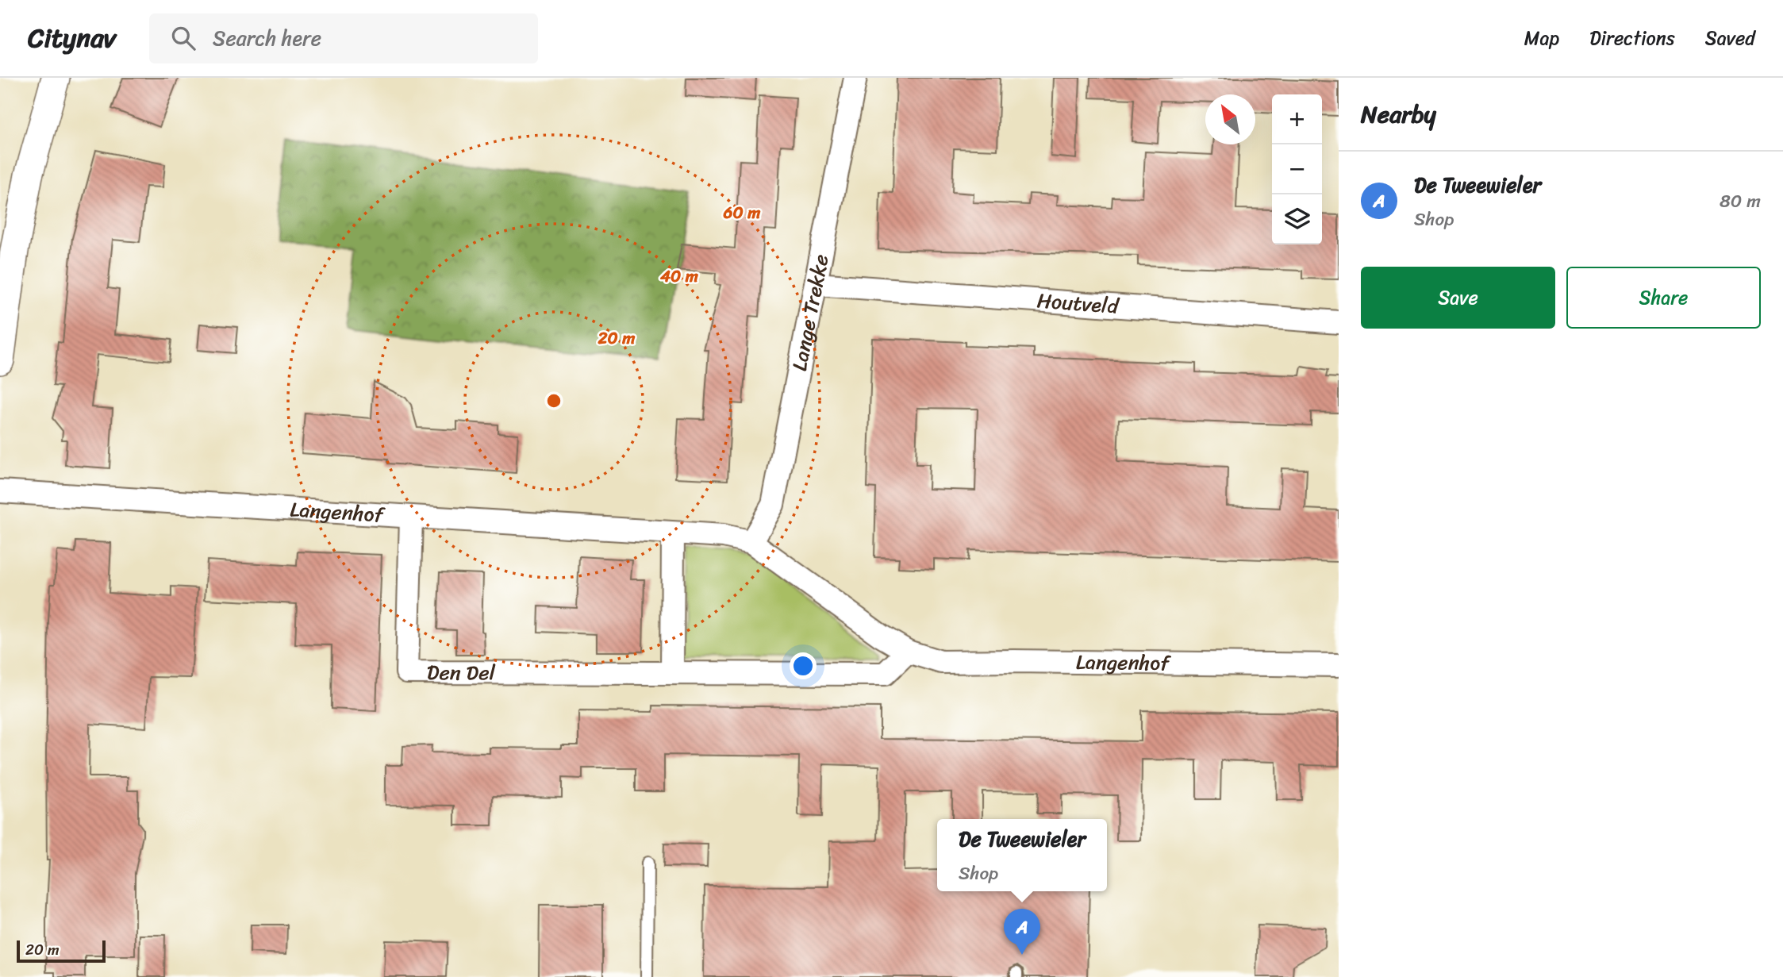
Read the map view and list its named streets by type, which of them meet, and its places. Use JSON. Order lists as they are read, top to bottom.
{
  "streets": {
    "street": [
      "Houtveld",
      "Lange Trekke",
      "Langenhof",
      "Den Del"
    ]
  },
  "crossings": [
    ["Houtveld", "Lange Trekke"],
    ["Lange Trekke", "Langenhof"],
    ["Langenhof", "Den Del"]
  ],
  "scale_bar": "20 m",
  "north": "top left",
  "page": {
    "header": "Citynav",
    "search": "Search here",
    "nav": ["Map", "Directions", "Saved"],
    "heading": "Nearby",
    "map_buttons": ["+", "−"],
    "list": [
      {
        "mark": "A",
        "name": "De Tweewieler",
        "note": "Shop",
        "value": "80 m"
      }
    ],
    "buttons": ["Save", "Share"],
    "popup": ["De Tweewieler", "Shop"],
    "pins": "A",
    "scale": "20 m"
  },
  "rings": ["60 m", "40 m", "20 m"]
}
